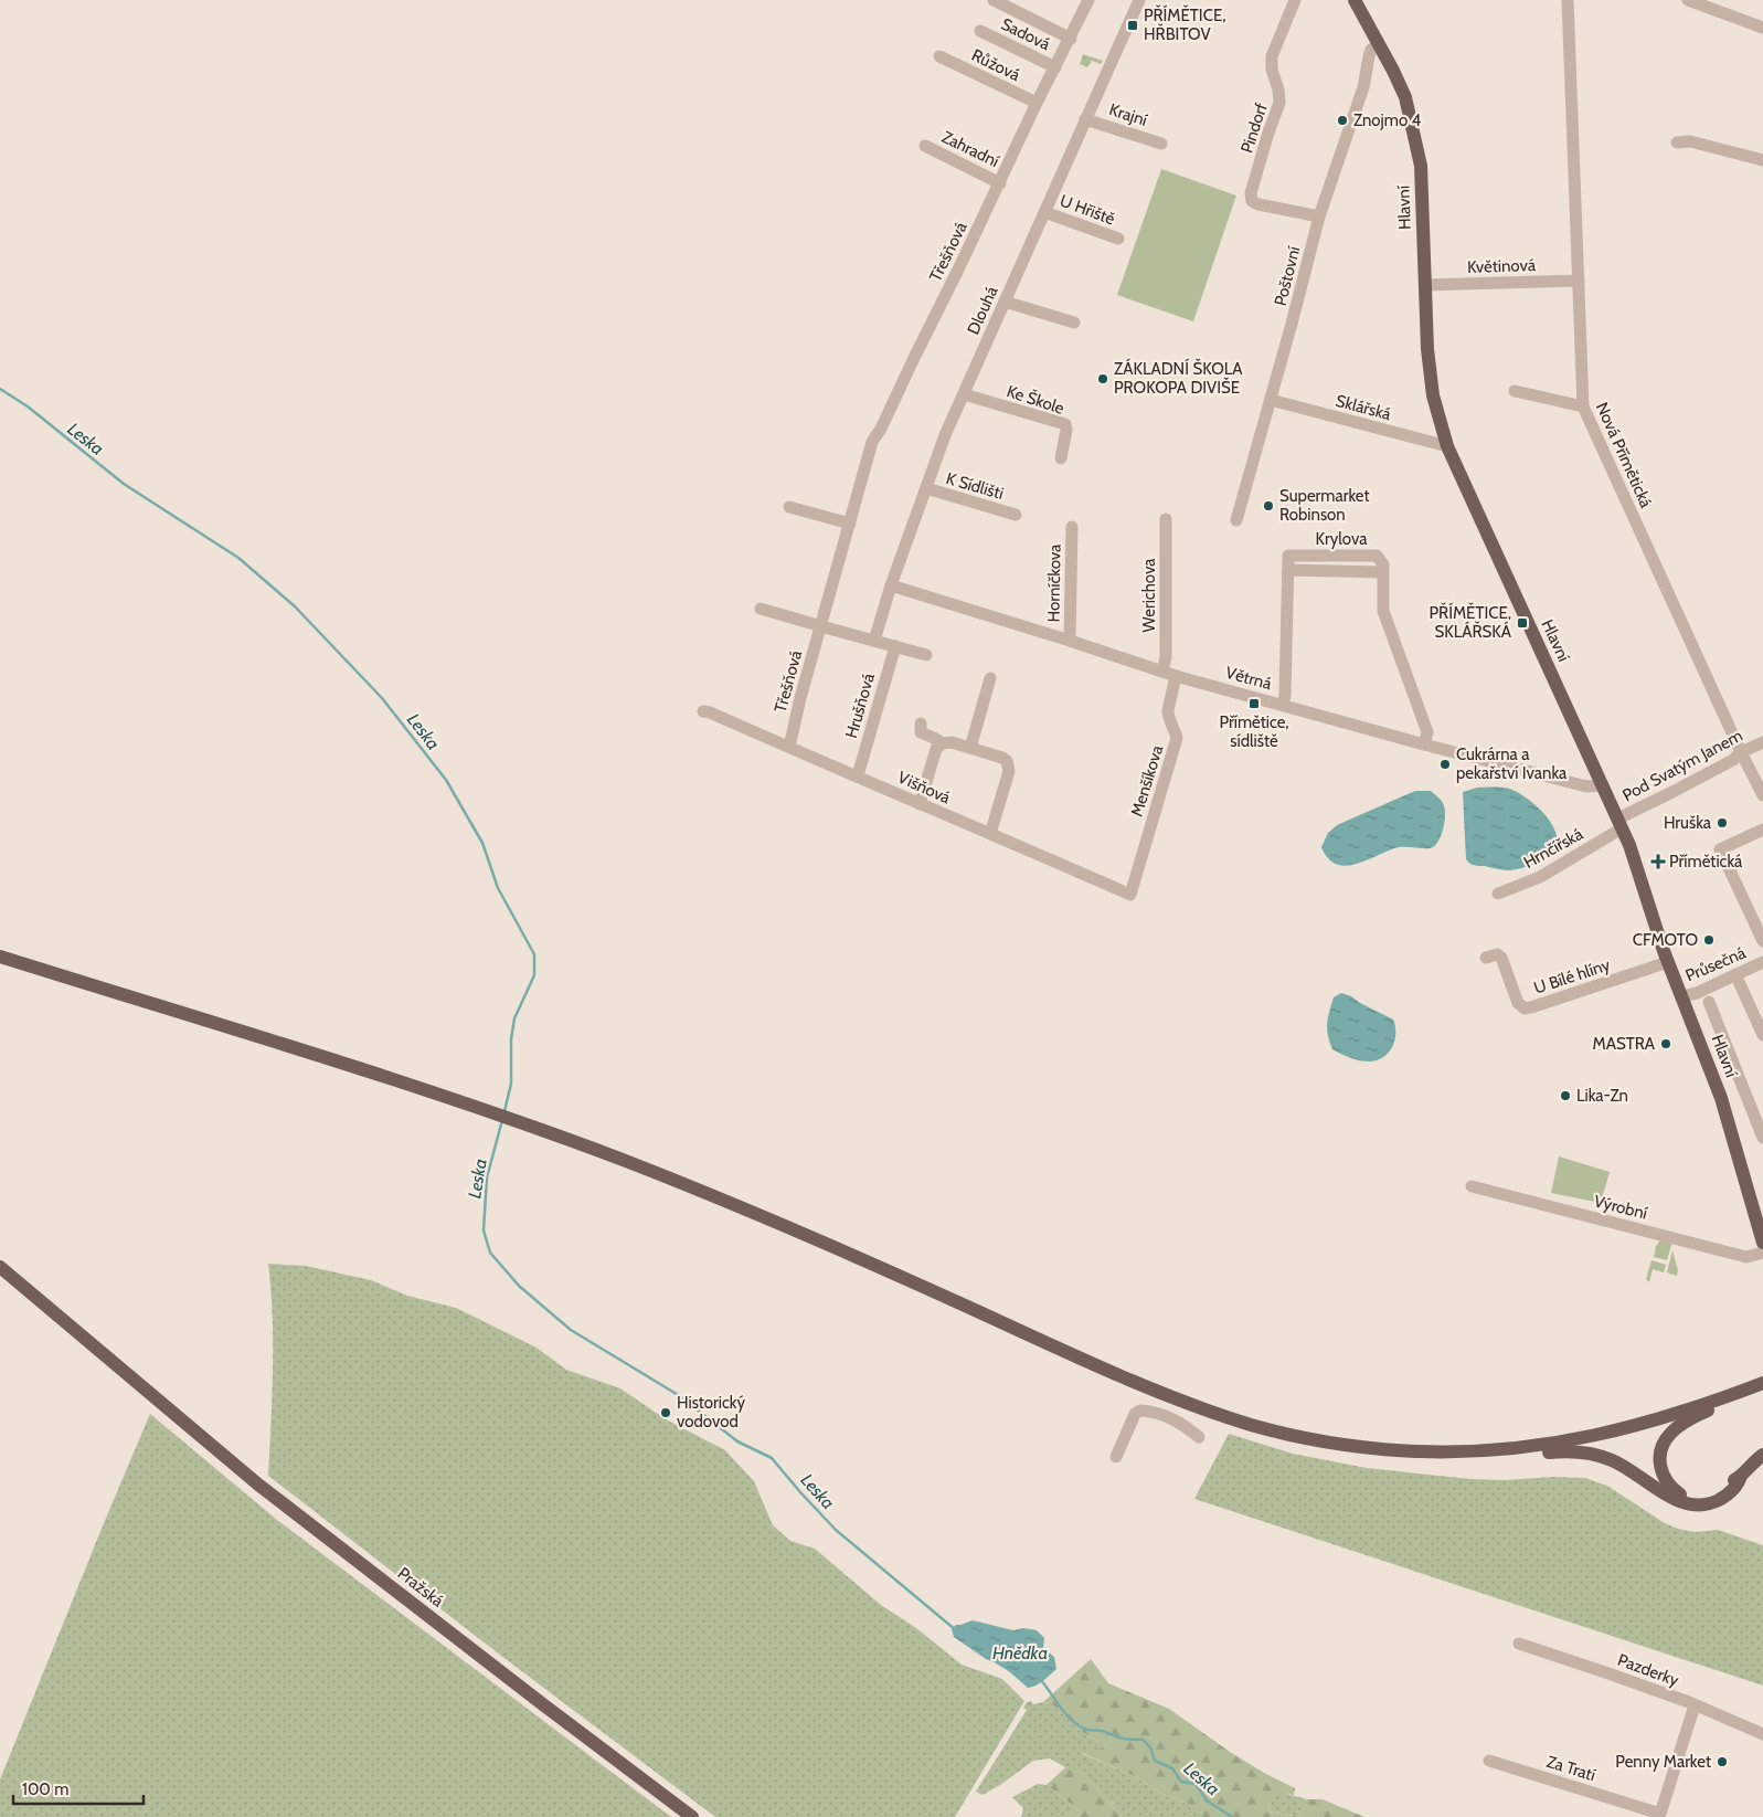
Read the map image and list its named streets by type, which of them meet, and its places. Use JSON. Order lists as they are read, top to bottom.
{
  "streets": {
    "main road": ["Hlavní", "Pražská"],
    "street": [
      "Sadová",
      "Růžová",
      "Krajní",
      "Pindorf",
      "Zahradní",
      "U Hřiště",
      "Třešňová",
      "Květinová",
      "Poštovní",
      "Dlouhá",
      "Ke Škole",
      "Sklářská",
      "Nová Přímětická",
      "K Sídlišti",
      "Krylova",
      "Horníčkova",
      "Werichova",
      "Větrná",
      "Hrušňová",
      "Pod Svatým Janem",
      "Menšíkova",
      "Višňová",
      "Hrnčířská",
      "Průsečná",
      "U Bílé hlíny",
      "Výrobní",
      "Pazderky",
      "Za Tratí"
    ]
  },
  "crossings": [
    ["Sadová", "Třešňová"],
    ["Růžová", "Třešňová"],
    ["Krajní", "Dlouhá"],
    ["Pindorf", "Poštovní"],
    ["Zahradní", "Třešňová"],
    ["Hlavní", "Květinová"],
    ["Hlavní", "Poštovní"],
    ["Hlavní", "Sklářská"],
    ["Hlavní", "Větrná"],
    ["Hlavní", "Pod Svatým Janem"],
    ["Hlavní", "Hrnčířská"],
    ["Hlavní", "Průsečná"],
    ["Hlavní", "U Bílé hlíny"],
    ["U Hřiště", "Dlouhá"],
    ["Třešňová", "Višňová"],
    ["Květinová", "Nová Přímětická"],
    ["Poštovní", "Sklářská"],
    ["Dlouhá", "Ke Škole"],
    ["Dlouhá", "K Sídlišti"],
    ["Dlouhá", "Větrná"],
    ["Nová Přímětická", "Pod Svatým Janem"],
    ["Krylova", "Větrná"],
    ["Horníčkova", "Větrná"],
    ["Werichova", "Větrná"],
    ["Větrná", "Menšíkova"],
    ["Hrušňová", "Višňová"],
    ["Pod Svatým Janem", "Hrnčířská"],
    ["Menšíkova", "Višňová"],
    ["Pazderky", "Za Tratí"]
  ],
  "water": ["Leska", "Hnědka"],
  "places": {
    "transit": ["PŘÍMĚTICE, HŘBITOV", "PŘÍMĚTICE, SKLÁŘSKÁ", "Přímětice, sídliště"],
    "other": [
      "Znojmo 4",
      "ZÁKLADNÍ ŠKOLA PROKOPA DIVIŠE",
      "Supermarket Robinson",
      "Cukrárna a pekařství Ivanka",
      "Hruška",
      "CFMOTO",
      "MASTRA",
      "Lika-Zn",
      "Historický vodovod",
      "Penny Market"
    ],
    "health": ["Přímětická"]
  },
  "scale_bar": "100 m"
}
